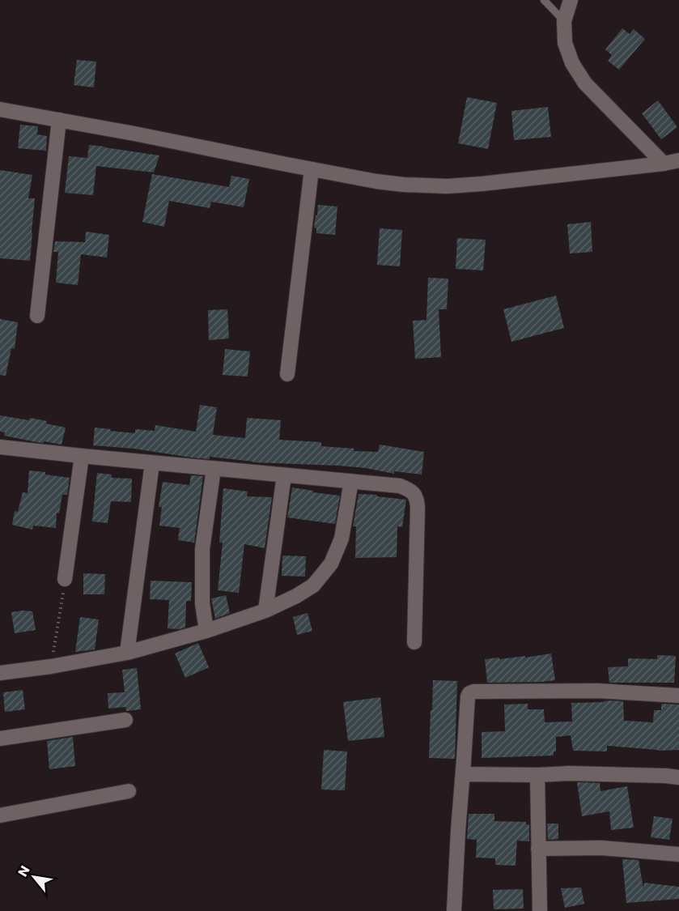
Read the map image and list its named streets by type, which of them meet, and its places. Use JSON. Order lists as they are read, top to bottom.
{
  "north": "top left"
}
